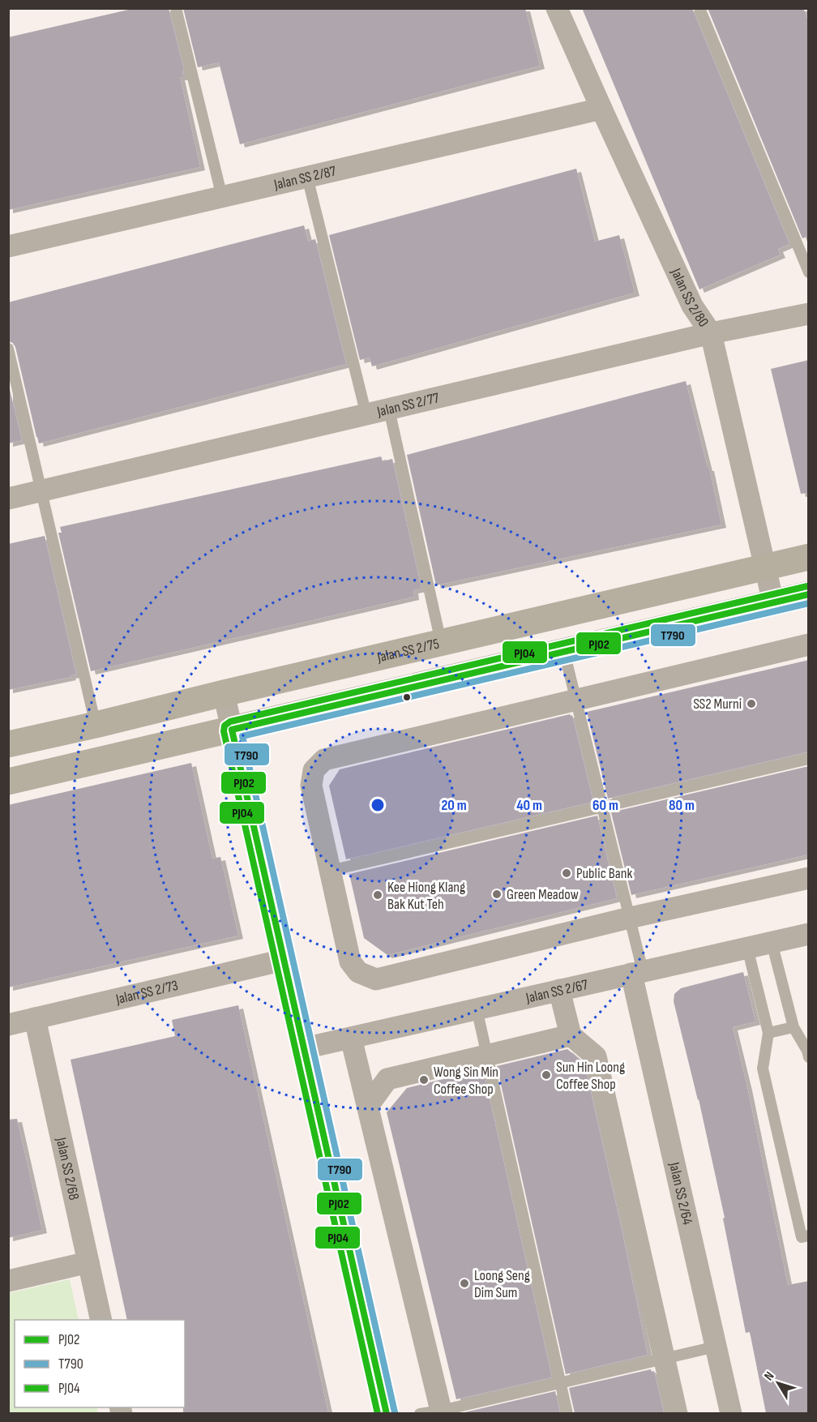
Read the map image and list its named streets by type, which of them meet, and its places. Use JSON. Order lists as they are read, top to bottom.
{
  "streets": {
    "street": [
      "Jalan SS 2/87",
      "Jalan SS 2/80",
      "Jalan SS 2/77",
      "Jalan SS 2/75",
      "Jalan SS 2/67",
      "Jalan SS 2/73",
      "Jalan SS 2/68",
      "Jalan SS 2/64"
    ]
  },
  "crossings": [
    ["Jalan SS 2/87", "Jalan SS 2/80"],
    ["Jalan SS 2/80", "Jalan SS 2/77"],
    ["Jalan SS 2/80", "Jalan SS 2/75"],
    ["Jalan SS 2/67", "Jalan SS 2/64"],
    ["Jalan SS 2/73", "Jalan SS 2/68"]
  ],
  "places": [
    "SS2 Murni",
    "Public Bank",
    "Green Meadow",
    "Kee Hiong Klang Bak Kut Teh",
    "Sun Hin Loong Coffee Shop",
    "Wong Sin Min Coffee Shop",
    "Loong Seng Dim Sum"
  ],
  "lines": ["transit line PJ04", "transit line PJ02", "transit line T790"],
  "legend": ["PJ02", "T790", "PJ04"],
  "north": "top left",
  "rings": [
    "20 m",
    "40 m",
    "60 m",
    "80 m"
  ]
}
